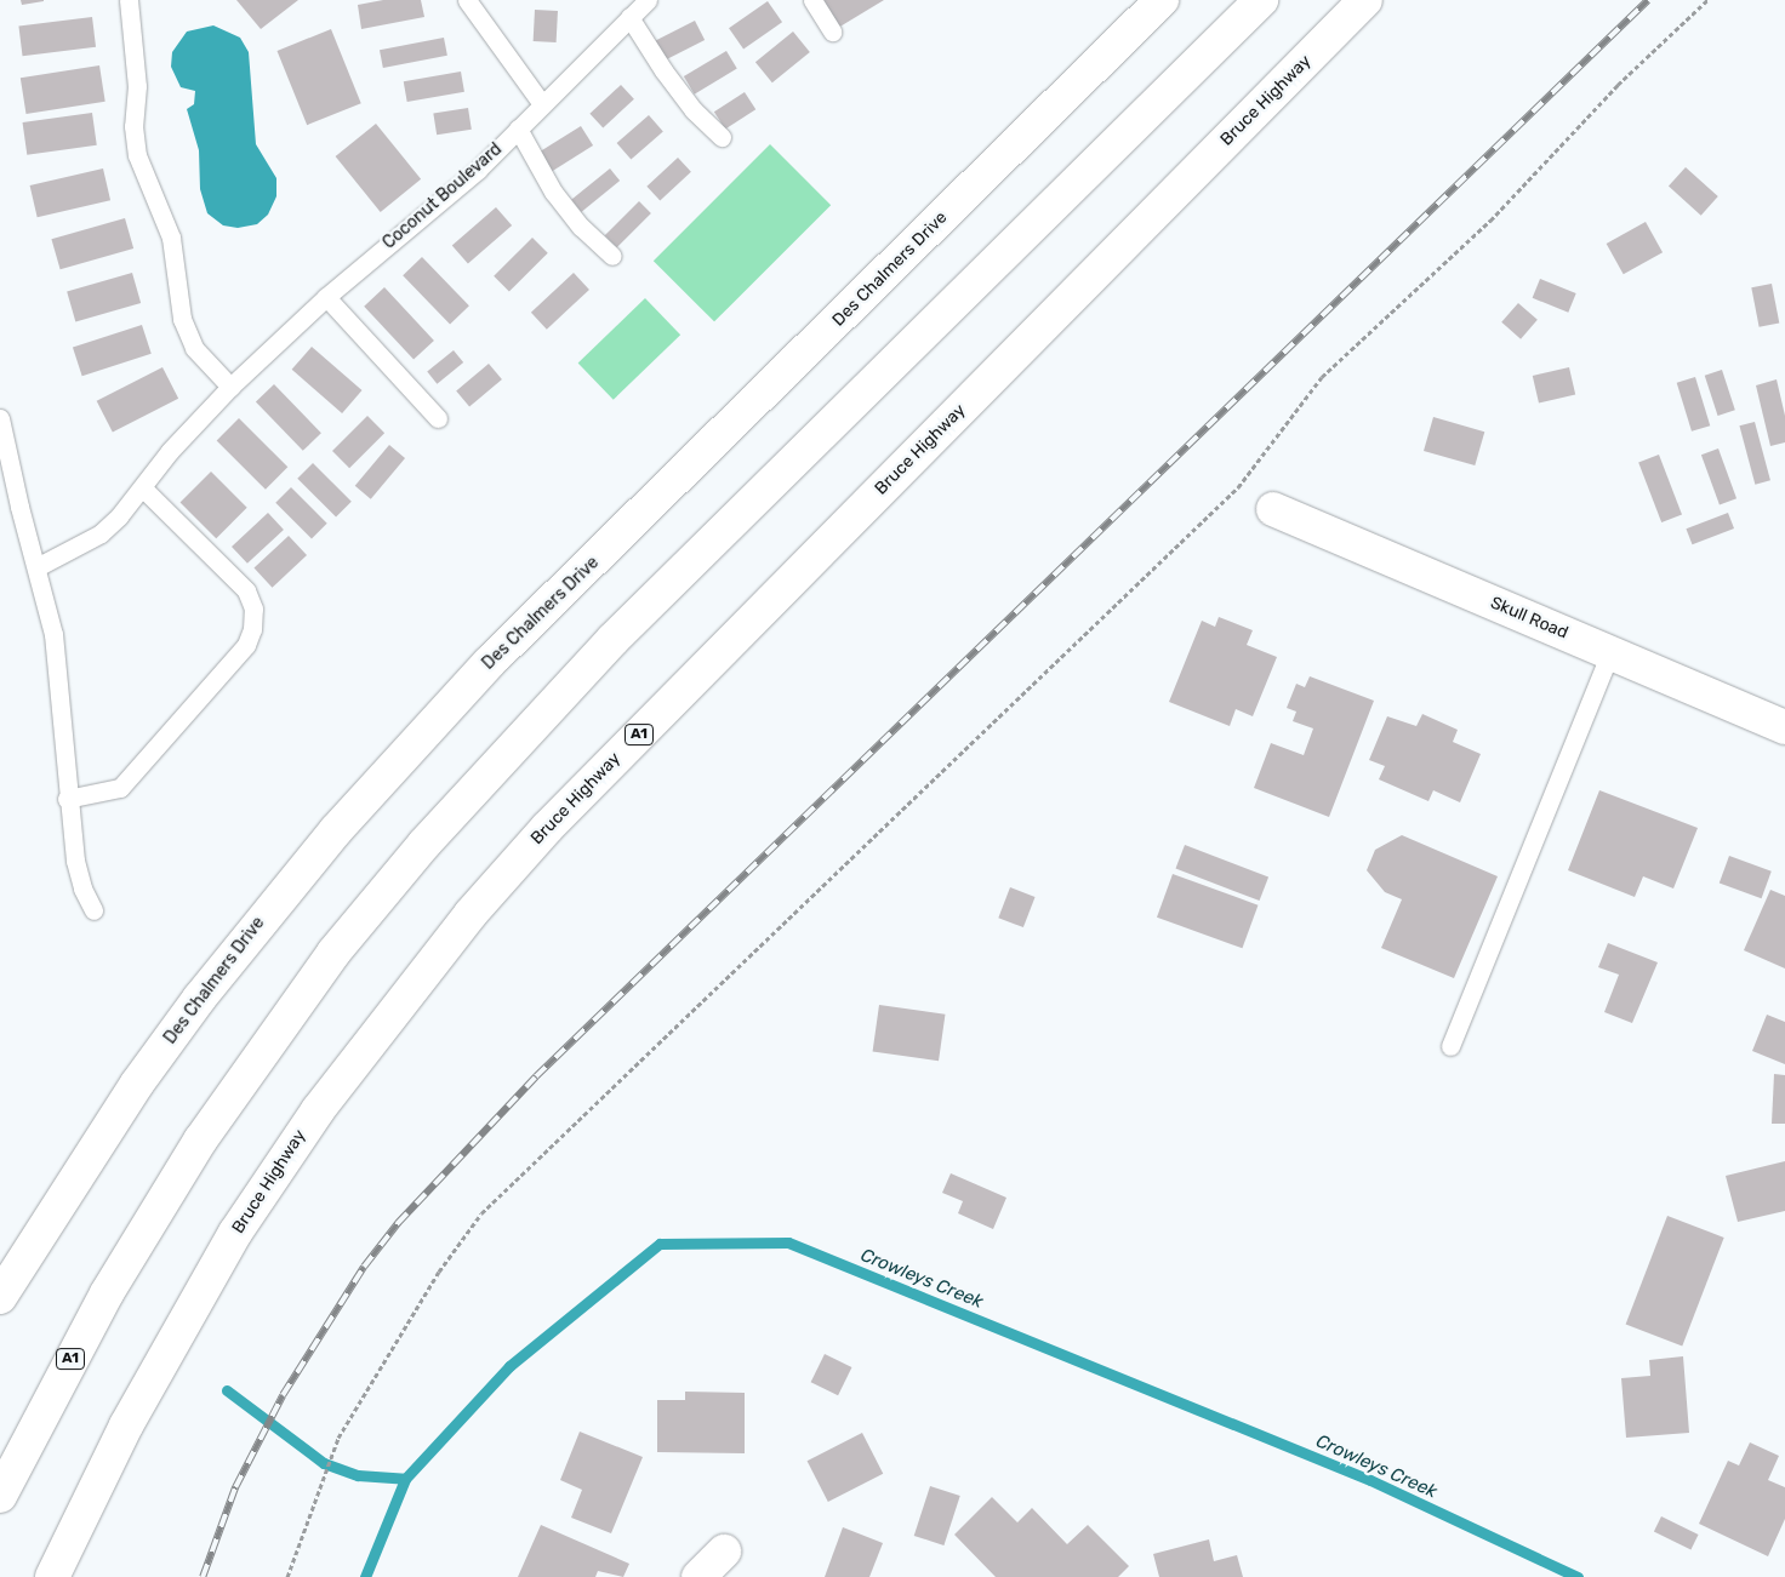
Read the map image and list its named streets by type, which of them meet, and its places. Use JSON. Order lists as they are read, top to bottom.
{
  "streets": {
    "main road": [
      "Bruce Highway",
      "Des Chalmers Drive",
      "Skull Road",
      "A1"
    ],
    "lane": ["Coconut Boulevard"]
  },
  "water": ["Crowleys Creek"]
}
